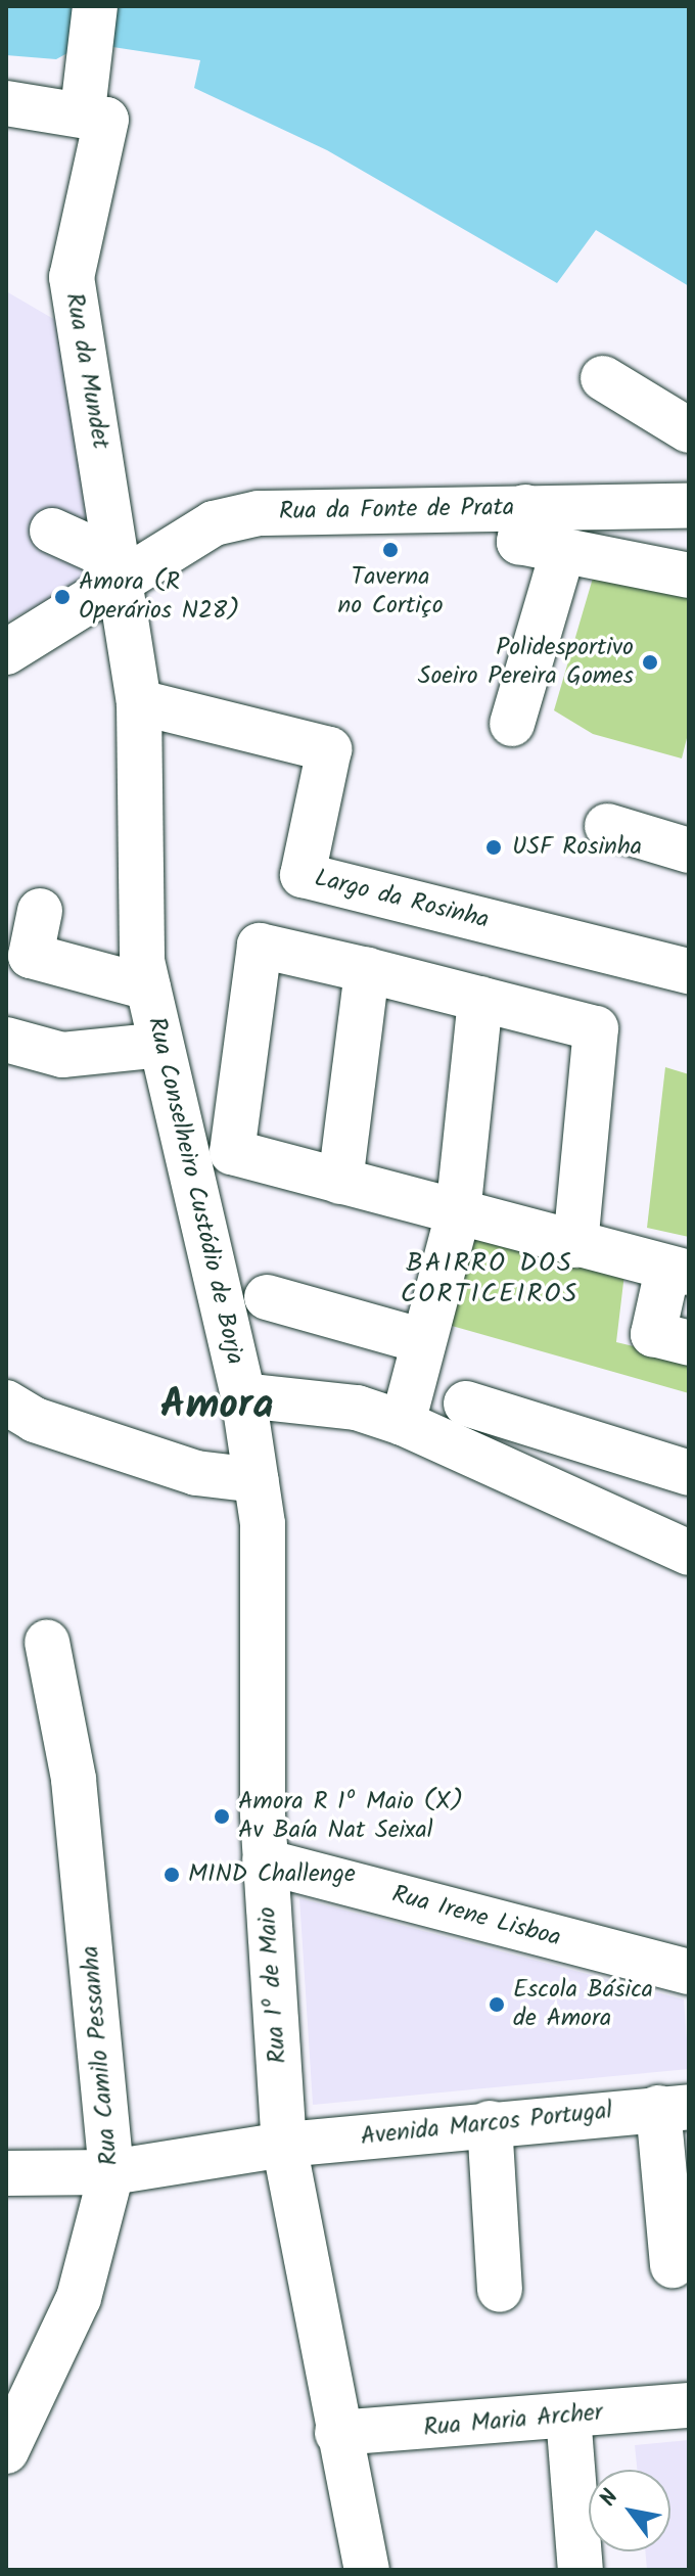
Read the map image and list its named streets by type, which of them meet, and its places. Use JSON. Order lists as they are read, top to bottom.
{
  "streets": {
    "street": [
      "Rua da Mundet",
      "Rua da Fonte de Prata",
      "Largo da Rosinha",
      "Rua Conselheiro Custódio de Borja",
      "Rua Irene Lisboa",
      "Rua 1º de Maio",
      "Rua Camilo Pessanha",
      "Avenida Marcos Portugal",
      "Rua Maria Archer"
    ]
  },
  "crossings": [
    ["Rua da Mundet", "Rua da Fonte de Prata"],
    ["Rua da Mundet", "Rua Conselheiro Custódio de Borja"],
    ["Rua da Fonte de Prata", "Rua Conselheiro Custódio de Borja"],
    ["Largo da Rosinha", "Rua Conselheiro Custódio de Borja"],
    ["Rua Conselheiro Custódio de Borja", "Rua 1º de Maio"],
    ["Rua Irene Lisboa", "Rua 1º de Maio"],
    ["Rua 1º de Maio", "Avenida Marcos Portugal"],
    ["Rua 1º de Maio", "Rua Maria Archer"],
    ["Rua Camilo Pessanha", "Avenida Marcos Portugal"]
  ],
  "districts": ["BAIRRO DOS CORTICEIROS", "Amora"],
  "places": [
    "Taverna no Cortiço",
    "Amora (R Operários N28)",
    "Polidesportivo Soeiro Pereira Gomes",
    "USF Rosinha",
    "Amora R 1º Maio (X) Av Baía Nat Seixal",
    "MIND Challenge",
    "Escola Básica de Amora"
  ],
  "north": "top left"
}
